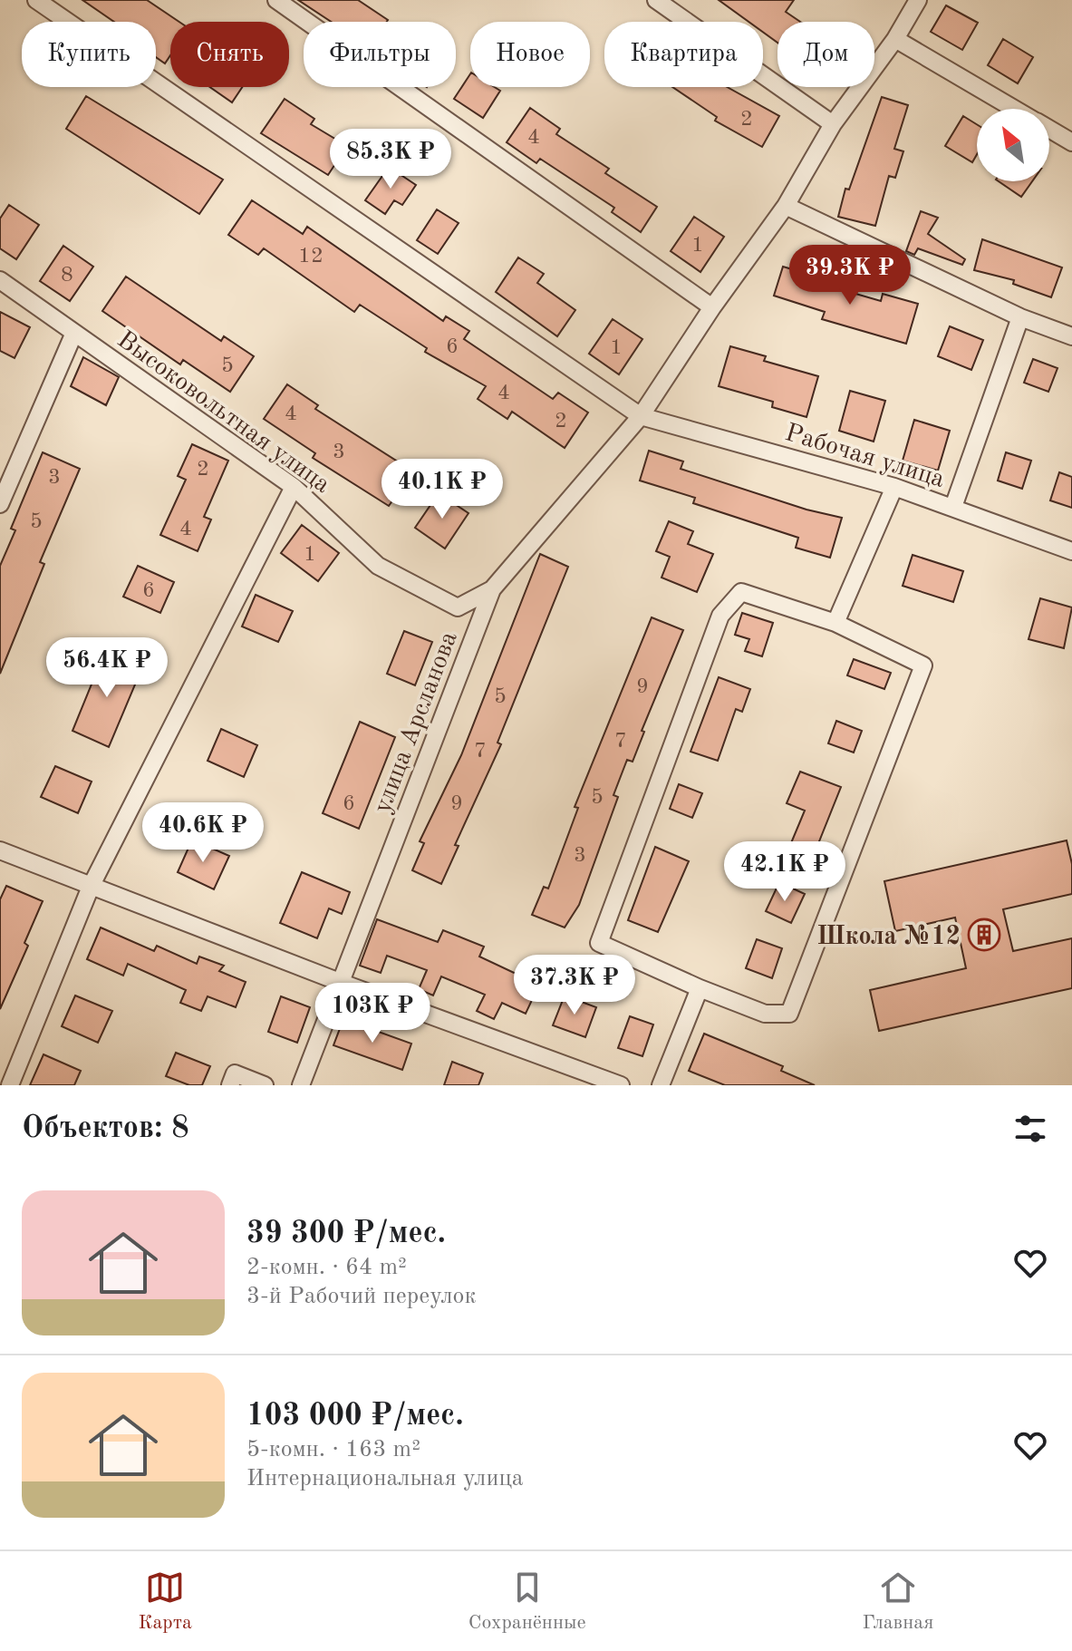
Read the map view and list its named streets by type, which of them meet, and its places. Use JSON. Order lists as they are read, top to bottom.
{
  "streets": {
    "street": ["Высоковольтная улица", "Рабочая улица", "улица Арсланова"]
  },
  "crossings": [
    ["Высоковольтная улица", "улица Арсланова"],
    ["Рабочая улица", "улица Арсланова"]
  ],
  "places": {
    "building": ["Школа №12"]
  },
  "house_numbers": [
    "2",
    "4",
    "1",
    "12",
    "8",
    "6",
    "1",
    "5",
    "4",
    "4",
    "2",
    "3",
    "2",
    "3",
    "5",
    "4",
    "1",
    "6",
    "9",
    "5",
    "7",
    "7",
    "5",
    "6",
    "9",
    "3"
  ],
  "north": "top left",
  "page": {
    "chip": [
      "Купить",
      "Снять",
      "Фильтры",
      "Новое",
      "Квартира",
      "Дом"
    ],
    "price": [
      "85.3K ₽",
      "39.3K ₽",
      "40.1K ₽",
      "56.4K ₽",
      "40.6K ₽",
      "42.1K ₽",
      "37.3K ₽",
      "103K ₽"
    ],
    "heading": "Объектов: 8",
    "list": [
      {
        "name": "39 300 ₽/мес.",
        "note": "2-комн. · 64 m² · 3-й Рабочий переулок"
      },
      {
        "name": "103 000 ₽/мес.",
        "note": "5-комн. · 163 m² · Интернациональная улица"
      }
    ],
    "tabs": ["Карта", "Сохранённые", "Главная"]
  }
}
